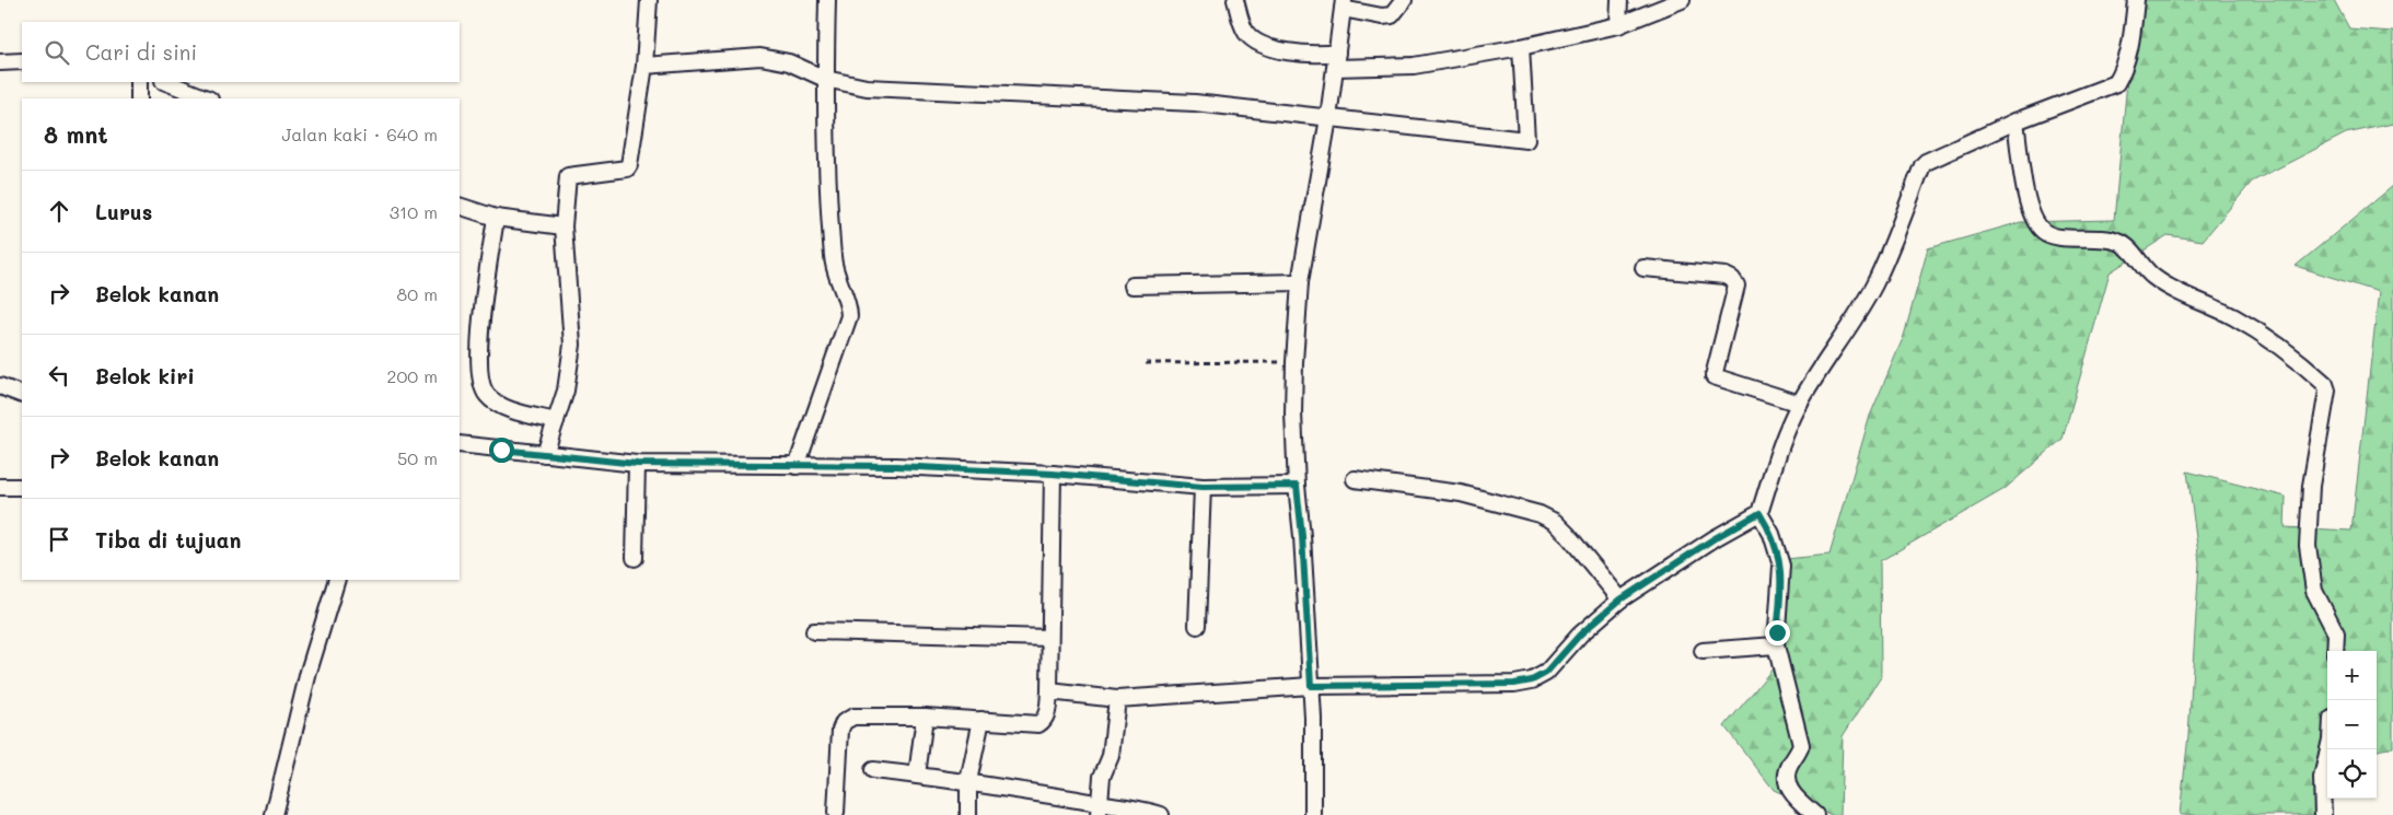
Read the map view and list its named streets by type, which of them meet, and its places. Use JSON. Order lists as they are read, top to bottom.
{
  "page": {
    "search": "Cari di sini",
    "heading": ["8 mnt", "Jalan kaki · 640 m"],
    "list": [
      ["Lurus", "310 m"],
      ["Belok kanan", "80 m"],
      ["Belok kiri", "200 m"],
      ["Belok kanan", "50 m"],
      "Tiba di tujuan"
    ],
    "map_buttons": ["+", "−"]
  }
}
